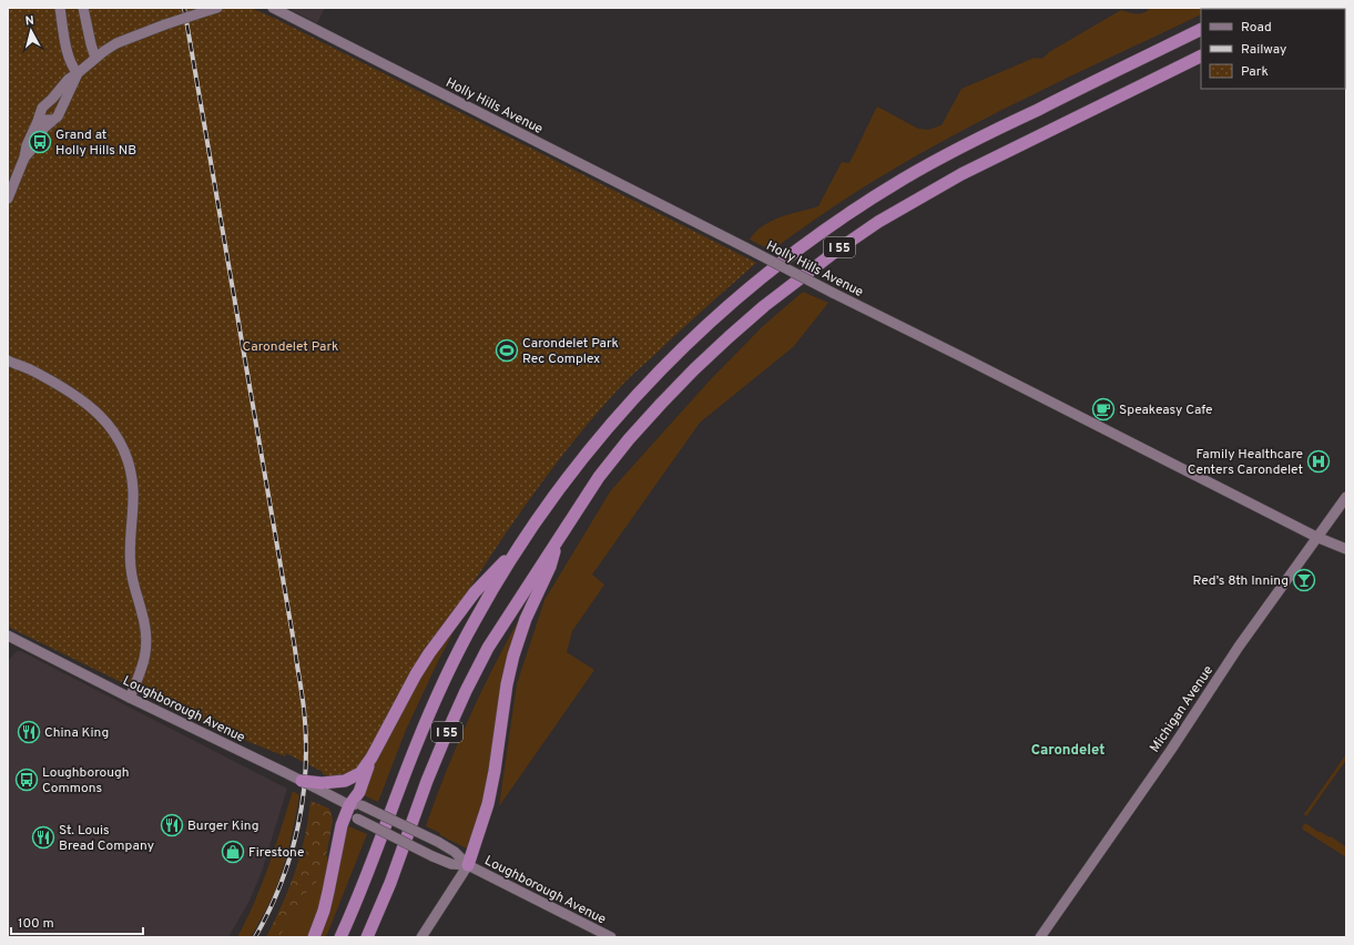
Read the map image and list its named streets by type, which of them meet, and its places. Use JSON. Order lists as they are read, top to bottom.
{
  "streets": {
    "highway": ["I 55"],
    "street": ["Holly Hills Avenue", "Loughborough Avenue", "Michigan Avenue"]
  },
  "crossings": [
    ["Holly Hills Avenue", "Michigan Avenue"]
  ],
  "districts": ["Carondelet"],
  "parks": ["Carondelet Park"],
  "places": {
    "bus stop": ["Grand at Holly Hills NB", "Loughborough Commons"],
    "sports": ["Carondelet Park Rec Complex"],
    "cafe": ["Speakeasy Cafe"],
    "hospital": ["Family Healthcare Centers Carondelet"],
    "bar": ["Red’s 8th Inning"],
    "restaurant": ["China King", "Burger King", "St. Louis Bread Company"],
    "shop": ["Firestone"]
  },
  "legend": ["Road", "Railway", "Park"],
  "scale_bar": "100 m",
  "north": "top"
}
